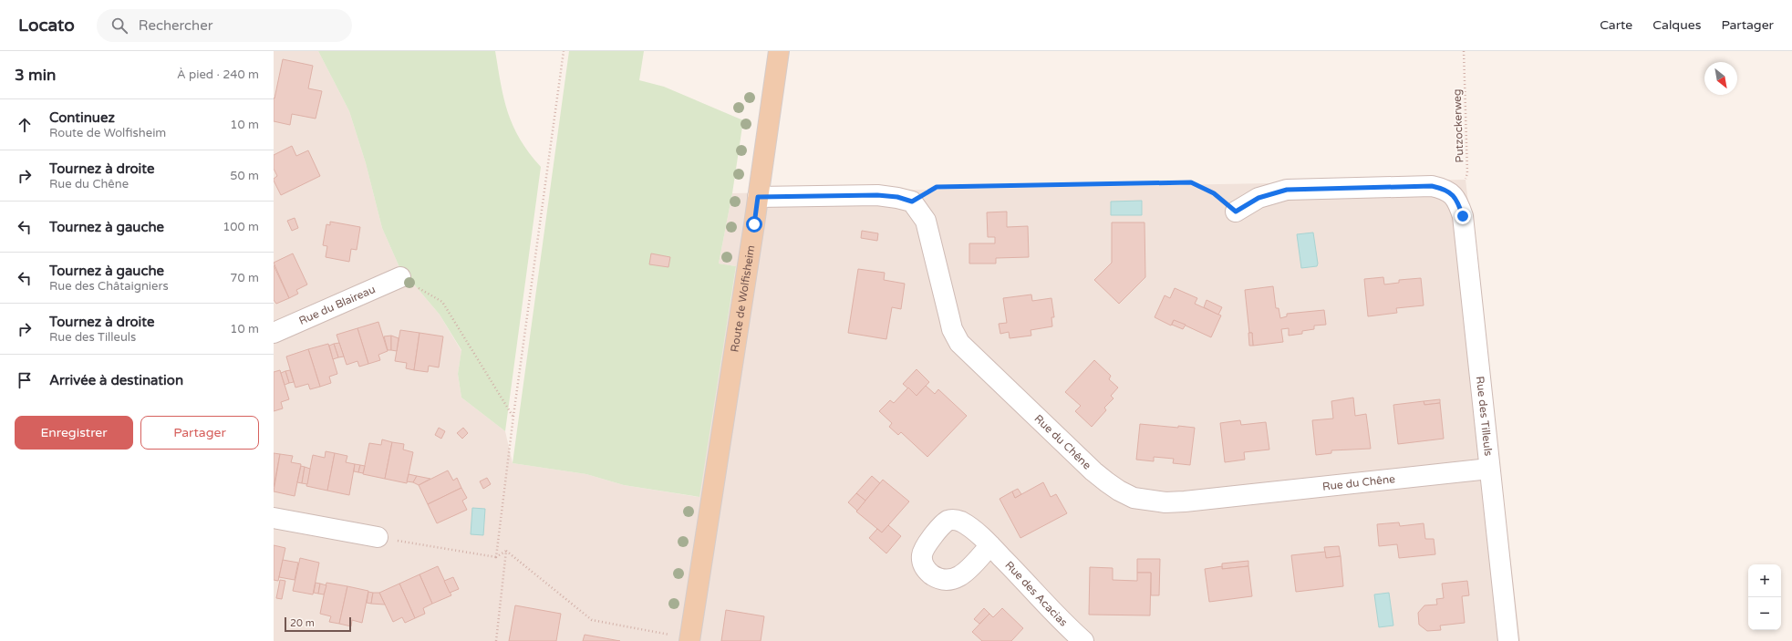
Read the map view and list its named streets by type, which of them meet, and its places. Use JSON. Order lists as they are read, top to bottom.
{
  "streets": {
    "main road": ["Route de Wolfisheim"],
    "street": [
      "Rue du Blaireau",
      "Rue des Tilleuls",
      "Rue du Chêne",
      "Rue des Acacias"
    ],
    "path": ["Putzockerweg"]
  },
  "crossings": [
    ["Putzockerweg", "Rue des Tilleuls"],
    ["Rue des Tilleuls", "Rue du Chêne"]
  ],
  "scale_bar": "20 m",
  "north": "bottom right",
  "page": {
    "header": "Locato",
    "search": "Rechercher",
    "nav": ["Carte", "Calques", "Partager"],
    "heading": ["3 min", "À pied · 240 m"],
    "list": [
      ["Continuez", "Route de Wolfisheim", "10 m"],
      ["Tournez à droite", "Rue du Chêne", "50 m"],
      ["Tournez à gauche", "100 m"],
      ["Tournez à gauche", "Rue des Châtaigniers", "70 m"],
      ["Tournez à droite", "Rue des Tilleuls", "10 m"],
      "Arrivée à destination"
    ],
    "buttons": ["Enregistrer", "Partager"],
    "map_buttons": ["+", "−"],
    "scale": "20 m"
  }
}
